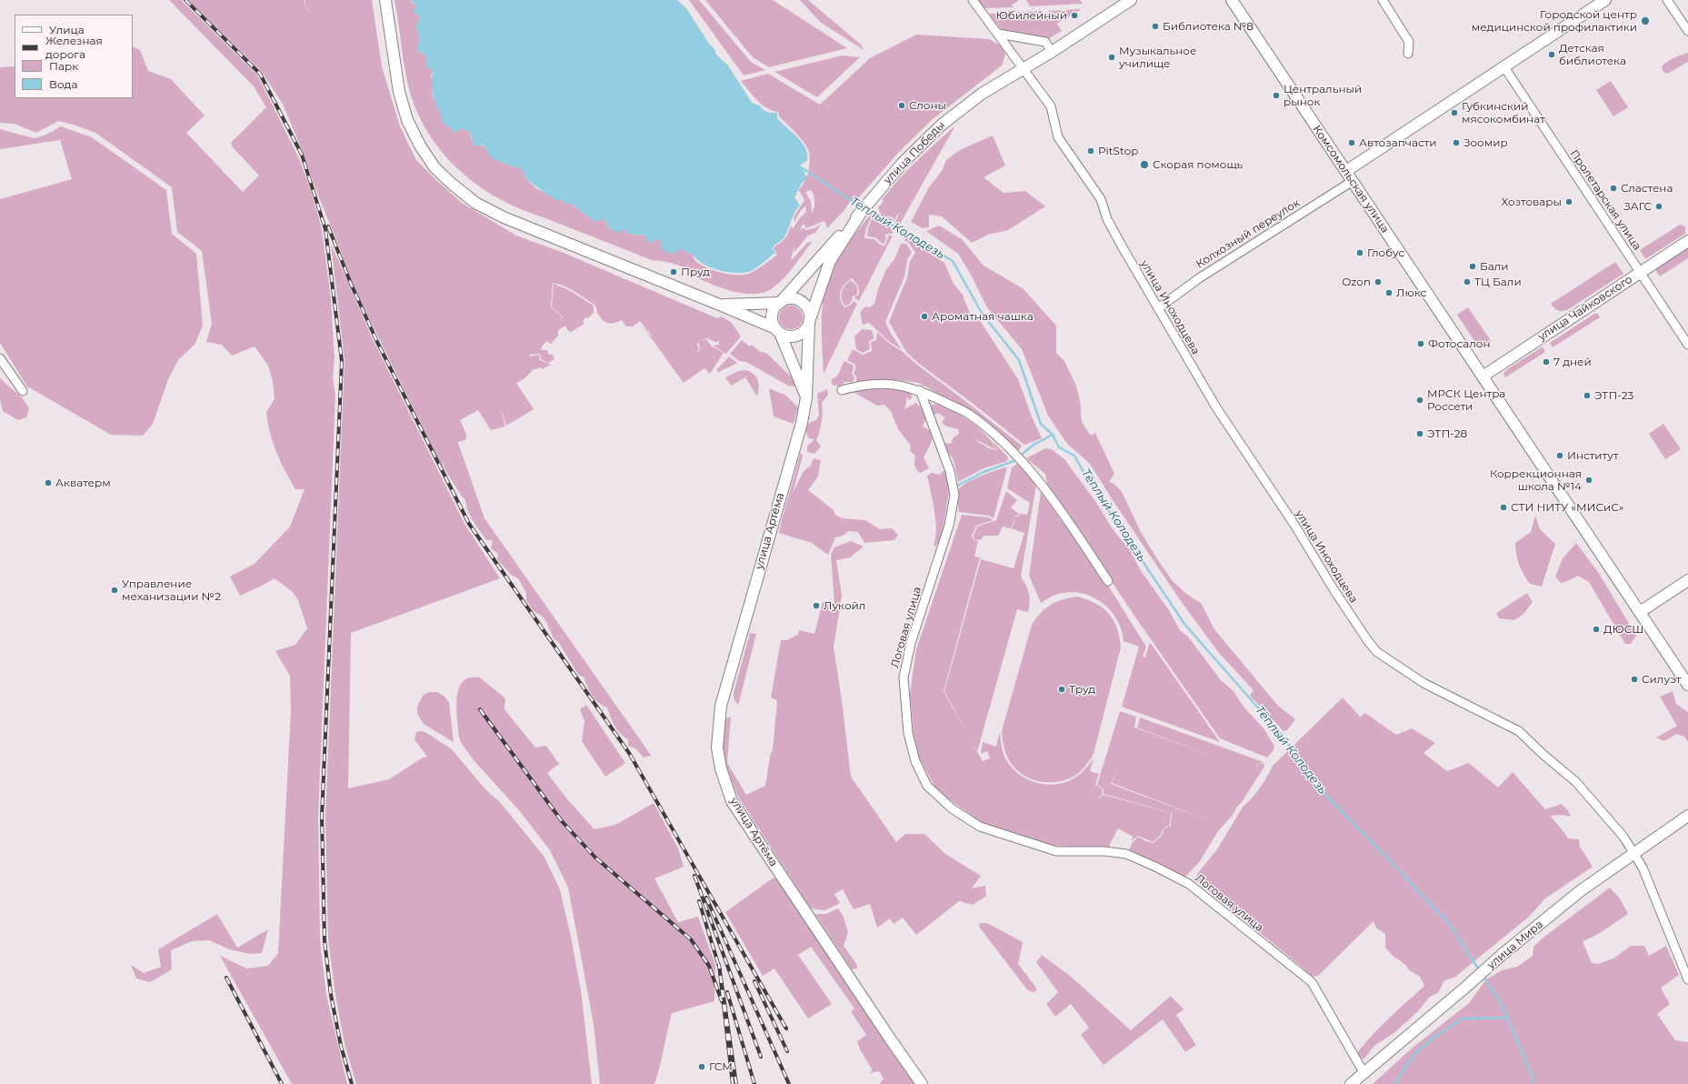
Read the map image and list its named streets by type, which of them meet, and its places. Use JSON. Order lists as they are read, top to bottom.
{
  "streets": {
    "main road": [
      "улица Победы",
      "Комсомольская улица",
      "улица Чайковского",
      "улица Артёма",
      "улица Мира"
    ],
    "street": [
      "Пролетарская улица",
      "Колхозный переулок",
      "улица Иноходцева",
      "Логовая улица"
    ]
  },
  "crossings": [
    ["улица Победы", "улица Иноходцева"],
    ["улица Победы", "улица Артёма"],
    ["Комсомольская улица", "Колхозный переулок"],
    ["Комсомольская улица", "улица Чайковского"],
    ["Пролетарская улица", "улица Чайковского"],
    ["Колхозный переулок", "улица Иноходцева"],
    ["улица Иноходцева", "улица Мира"],
    ["Логовая улица", "улица Мира"]
  ],
  "water": ["Тёплый Колодезь"],
  "places": [
    "Юбилейный",
    "Городской центр медицинской профилактики",
    "Библиотека №8",
    "Детская библиотека",
    "Музыкальное училище",
    "Центральный рынок",
    "Слоны",
    "Губкинский мясокомбинат",
    "Автозапчасти",
    "Зоомир",
    "PitStop",
    "Скорая помощь",
    "Сластена",
    "Хозтовары",
    "ЗАГС",
    "Глобус",
    "Бали",
    "Пруд",
    "Ozon",
    "ТЦ Бали",
    "Люкс",
    "Ароматная чашка",
    "Фотосалон",
    "7 дней",
    "ЭТП-23",
    "МРСК Центра Россети",
    "ЭТП-28",
    "Институт",
    "Коррекционная школа №14",
    "Акватерм",
    "СТИ НИТУ «МИСиС»",
    "Управление механизации №2",
    "Лукойл",
    "ДЮСШ",
    "Силуэт",
    "Труд",
    "ГСМ"
  ],
  "legend": [
    "Улица",
    "Железная дорога",
    "Парк",
    "Вода"
  ]
}
